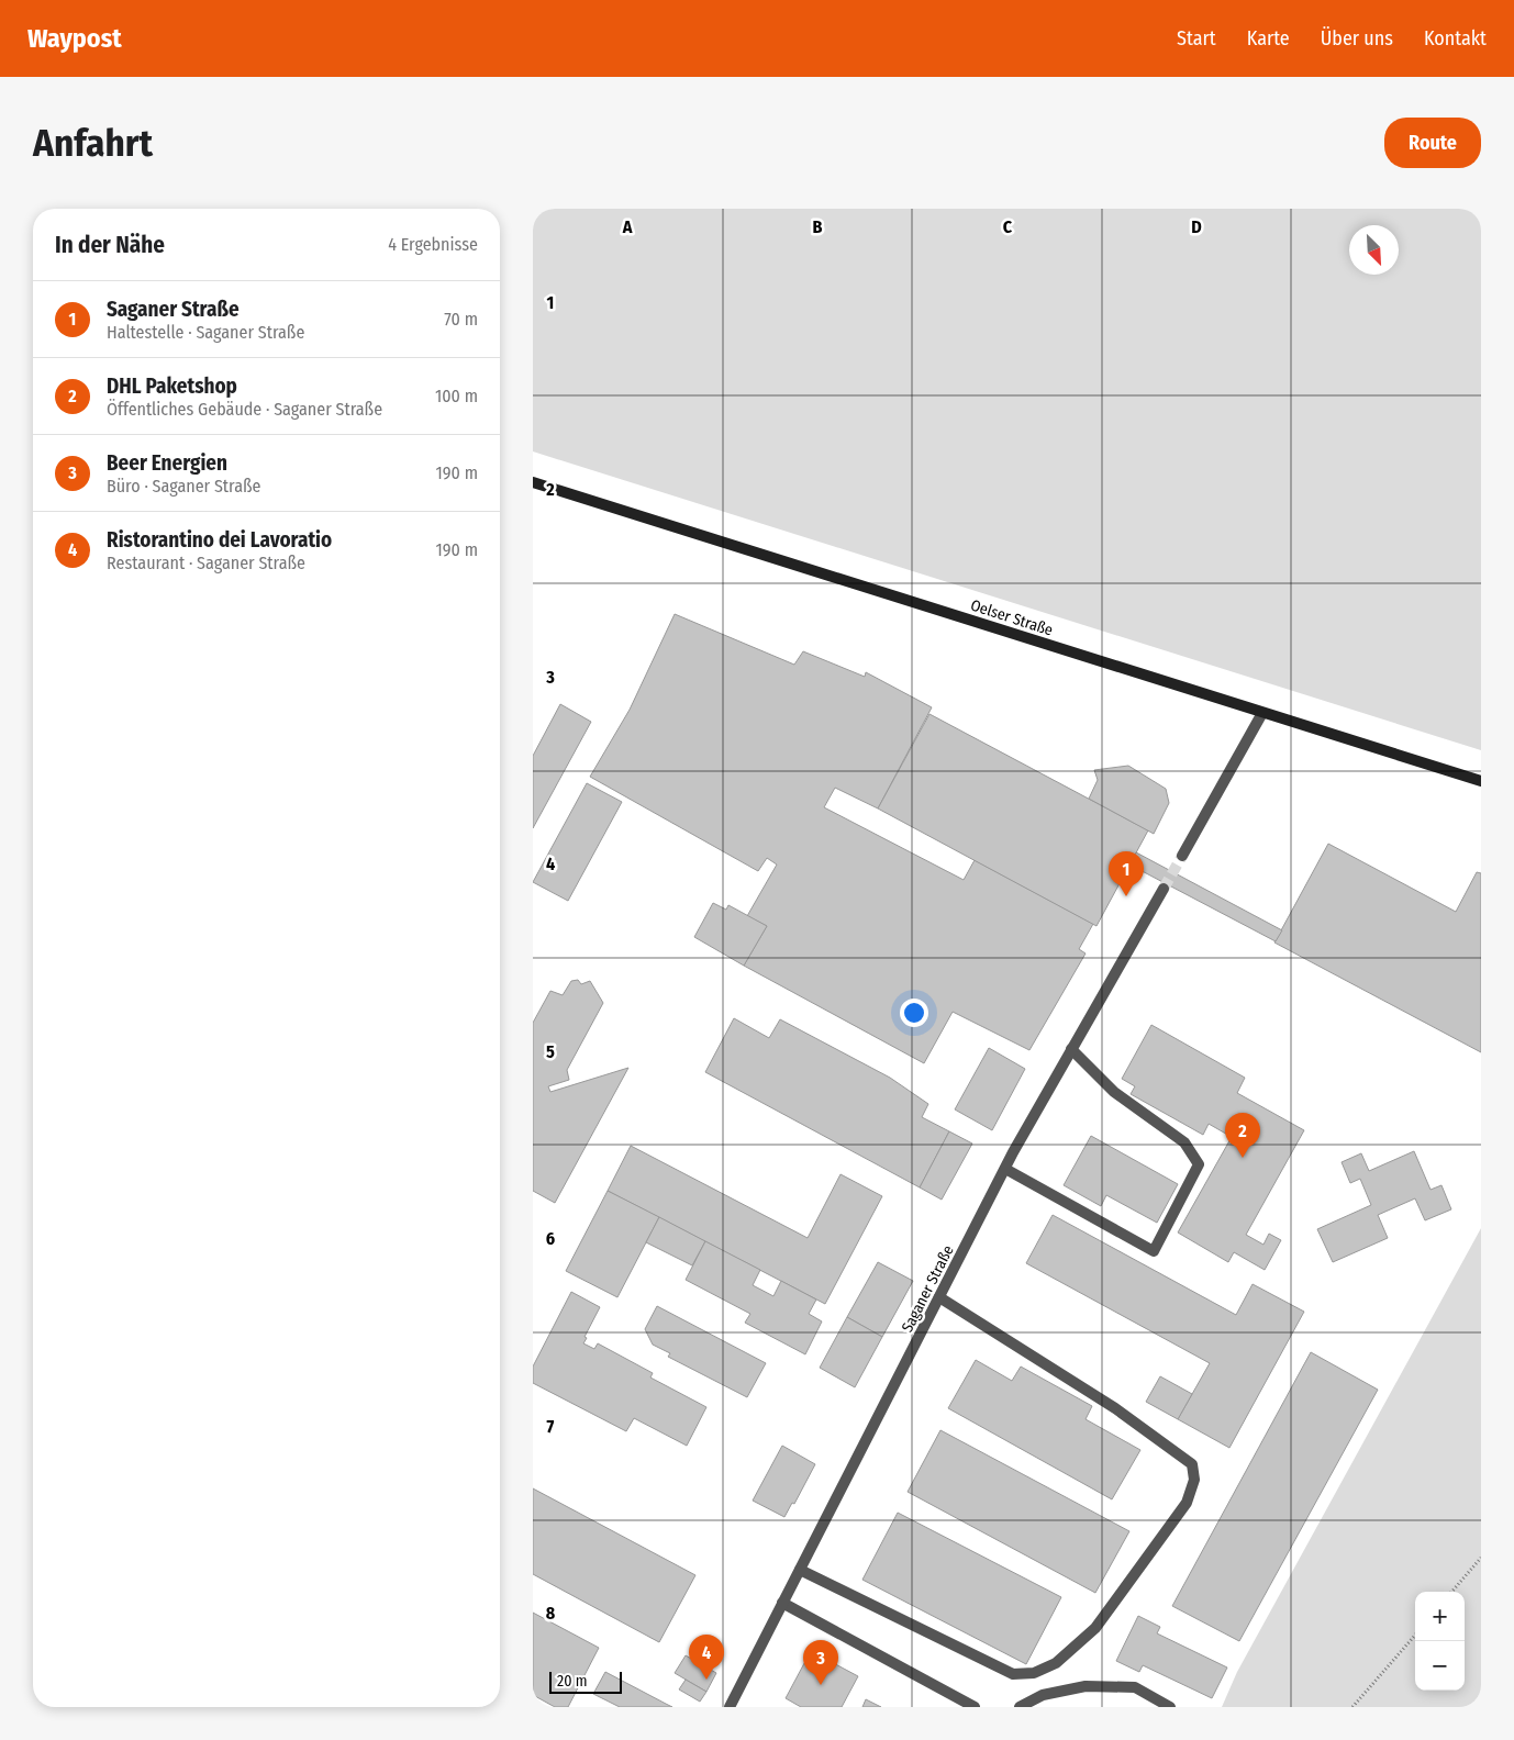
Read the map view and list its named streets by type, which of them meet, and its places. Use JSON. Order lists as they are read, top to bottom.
{
  "streets": {
    "main road": ["Oelser Straße"],
    "street": ["Saganer Straße"]
  },
  "scale_bar": "20 m",
  "north": "bottom right",
  "page": {
    "header": "Waypost",
    "nav": [
      "Start",
      "Karte",
      "Über uns",
      "Kontakt"
    ],
    "buttons": "Route",
    "title": "Anfahrt",
    "heading": ["In der Nähe", "4 Ergebnisse"],
    "list": [
      {
        "mark": "1",
        "name": "Saganer Straße",
        "note": "Haltestelle · Saganer Straße",
        "value": "70 m"
      },
      {
        "mark": "2",
        "name": "DHL Paketshop",
        "note": "Öffentliches Gebäude · Saganer Straße",
        "value": "100 m"
      },
      {
        "mark": "3",
        "name": "Beer Energien",
        "note": "Büro · Saganer Straße",
        "value": "190 m"
      },
      {
        "mark": "4",
        "name": "Ristorantino dei Lavoratio",
        "note": "Restaurant · Saganer Straße",
        "value": "190 m"
      }
    ],
    "pins": [
      "1",
      "2",
      "4",
      "3"
    ],
    "map_buttons": ["+", "−"],
    "scale": "20 m"
  },
  "grid": {
    "columns": [
      "A",
      "B",
      "C",
      "D"
    ],
    "rows": [
      "1",
      "2",
      "3",
      "4",
      "5",
      "6",
      "7",
      "8"
    ]
  }
}
